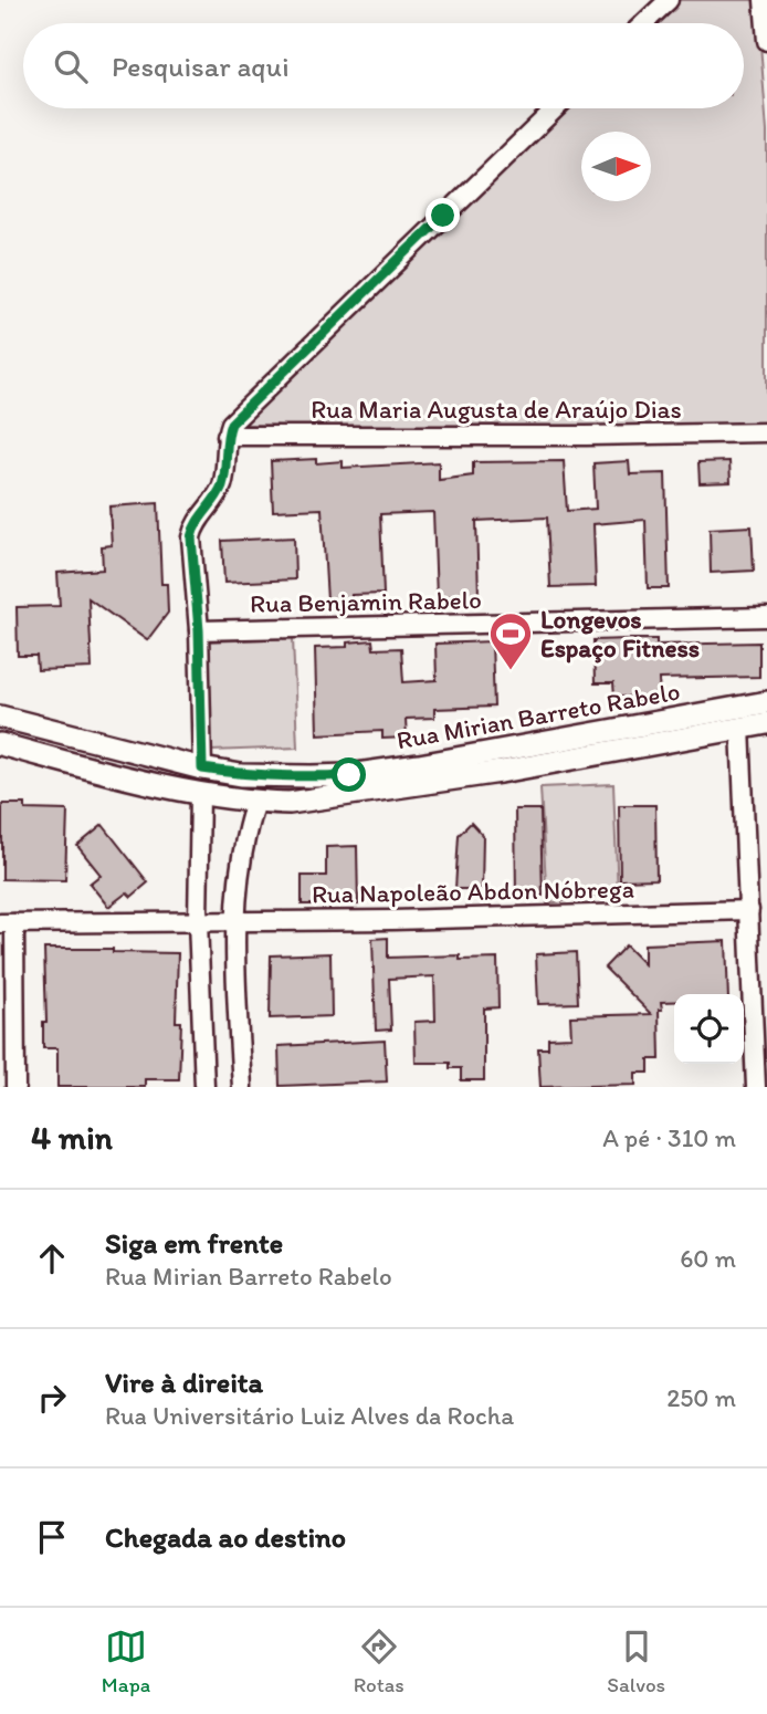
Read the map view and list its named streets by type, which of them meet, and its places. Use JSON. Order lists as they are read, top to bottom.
{
  "streets": {
    "main road": ["Rua Mirian Barreto Rabelo"],
    "street": ["Rua Maria Augusta de Araújo Dias", "Rua Benjamin Rabelo", "Rua Napoleão Abdon Nóbrega"]
  },
  "places": {
    "sports": ["Longevos Espaço Fitness"]
  },
  "north": "right",
  "page": {
    "search": "Pesquisar aqui",
    "heading": ["4 min", "A pé · 310 m"],
    "list": [
      ["Siga em frente", "Rua Mirian Barreto Rabelo", "60 m"],
      ["Vire à direita", "Rua Universitário Luiz Alves da Rocha", "250 m"],
      "Chegada ao destino"
    ],
    "nav": ["Mapa", "Rotas", "Salvos"]
  }
}
